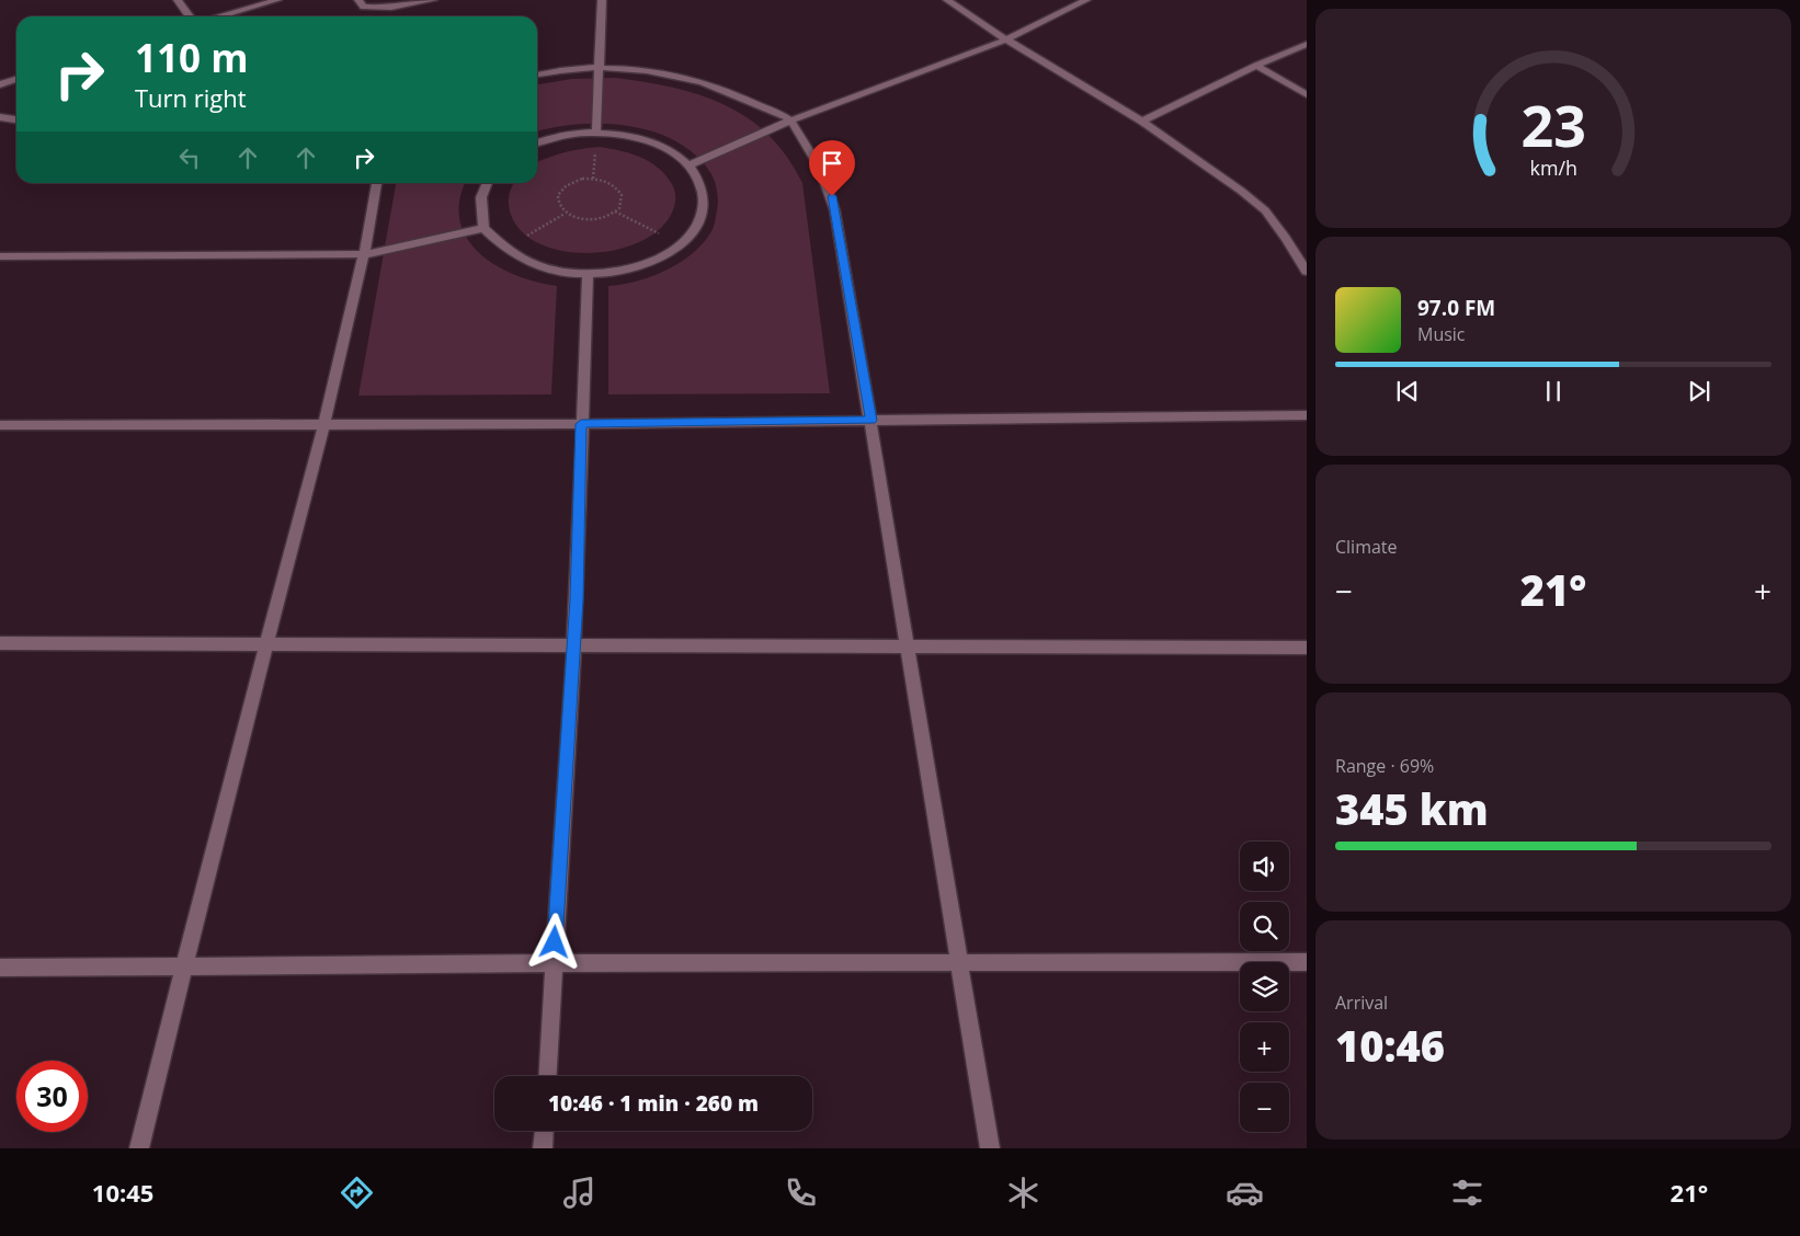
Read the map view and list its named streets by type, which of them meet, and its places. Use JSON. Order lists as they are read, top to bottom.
{
  "page": {
    "turn": ["110 m", "Turn right"],
    "song": ["97.0 FM", "Music"],
    "tile": [
      "Climate",
      ["Range · 69%", "345 km"],
      ["Arrival", "10:46"]
    ],
    "heat": ["−", "21°", "+"],
    "map_buttons": ["+", "−"],
    "limit": "30",
    "trip": "10:46 · 1 min · 260 m",
    "tabs": ["10:45", "21°"],
    "gauge": ["23", "km/h"]
  }
}
